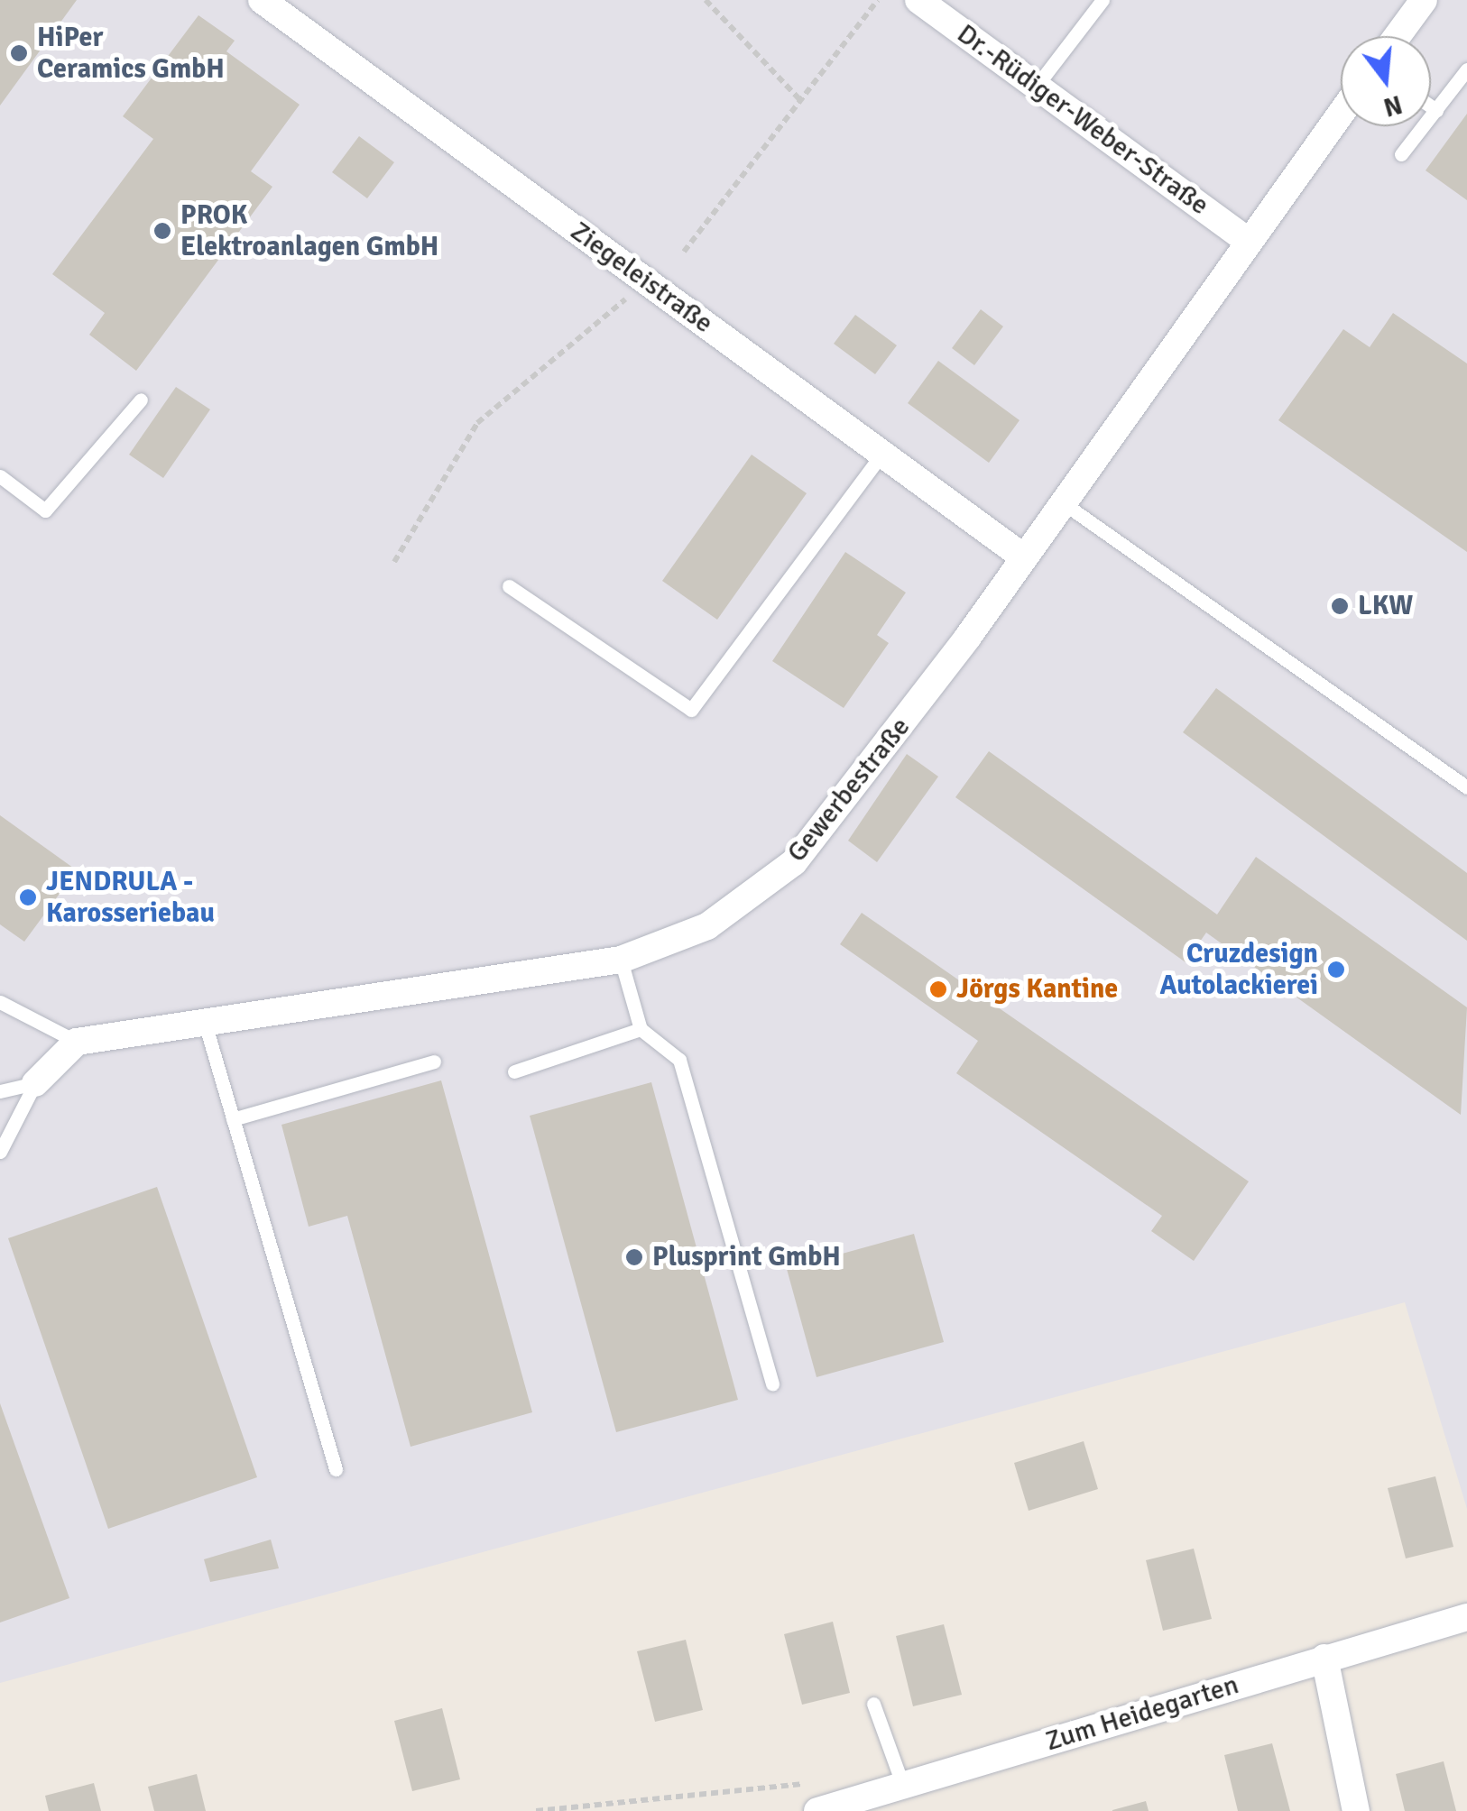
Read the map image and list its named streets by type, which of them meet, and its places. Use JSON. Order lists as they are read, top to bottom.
{
  "streets": {
    "street": [
      "Dr.-Rüdiger-Weber-Straße",
      "Ziegeleistraße",
      "Gewerbestraße",
      "Zum Heidegarten"
    ]
  },
  "crossings": [
    ["Dr.-Rüdiger-Weber-Straße", "Gewerbestraße"],
    ["Ziegeleistraße", "Gewerbestraße"]
  ],
  "places": [
    "HiPer Ceramics GmbH",
    "PROK Elektroanlagen GmbH",
    "LKW",
    "JENDRULA - Karosseriebau",
    "Cruzdesign Autolackierei",
    "Jörgs Kantine",
    "Plusprint GmbH"
  ],
  "north": "bottom"
}
